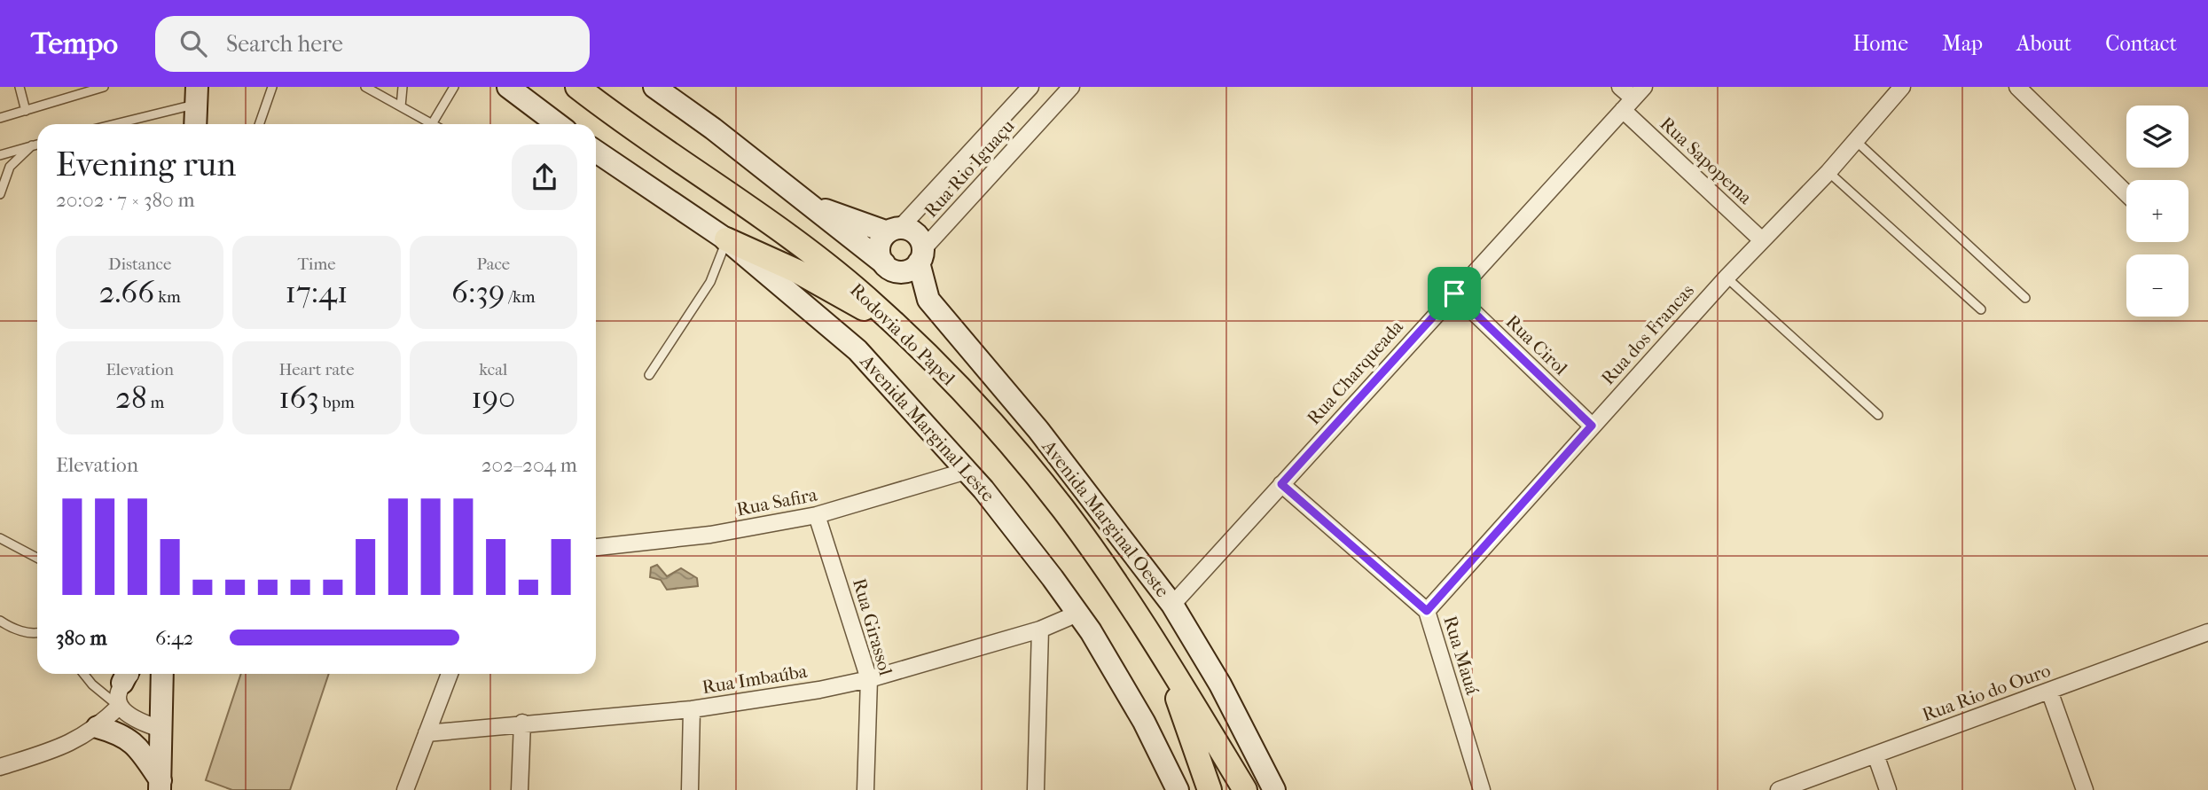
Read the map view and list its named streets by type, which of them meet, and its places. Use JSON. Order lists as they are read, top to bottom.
{
  "streets": {
    "main road": ["Rodovia do Papel", "Avenida Marginal Leste", "Avenida Marginal Oeste"],
    "street": [
      "Rua Sapopema",
      "Rua Rio Iguaçu",
      "Rua dos Francas",
      "Rua Cirol",
      "Rua Charqueada",
      "Rua Safira",
      "Rua Girassol",
      "Rua Mauá",
      "Rua Imbaúba",
      "Rua Rio do Ouro"
    ]
  },
  "crossings": [
    ["Rua Sapopema", "Rua dos Francas"],
    ["Rua Sapopema", "Rua Charqueada"],
    ["Rua Rio Iguaçu", "Avenida Marginal Oeste"],
    ["Rua dos Francas", "Rua Cirol"],
    ["Rua dos Francas", "Rua Mauá"],
    ["Rua Cirol", "Rua Charqueada"],
    ["Rua Charqueada", "Avenida Marginal Oeste"],
    ["Rua Charqueada", "Rua Mauá"],
    ["Avenida Marginal Leste", "Rua Safira"],
    ["Avenida Marginal Leste", "Rua Imbaúba"],
    ["Rua Safira", "Rua Girassol"],
    ["Rua Girassol", "Rua Imbaúba"]
  ],
  "page": {
    "header": "Tempo",
    "search": "Search here",
    "nav": [
      "Home",
      "Map",
      "About",
      "Contact"
    ],
    "map_buttons": ["+", "−"],
    "heading": ["Evening run", "20:02 · 7 × 380 m"],
    "stats": [
      ["Distance", "2.66 km"],
      ["Time", "17:41"],
      ["Pace", "6:39 /km"],
      ["Elevation", "28 m"],
      ["Heart rate", "163 bpm"],
      ["kcal", "190"]
    ],
    "chart": ["Elevation", "202–204 m"],
    "list": [
      {
        "name": "380 m",
        "note": "6:42"
      }
    ]
  }
}
